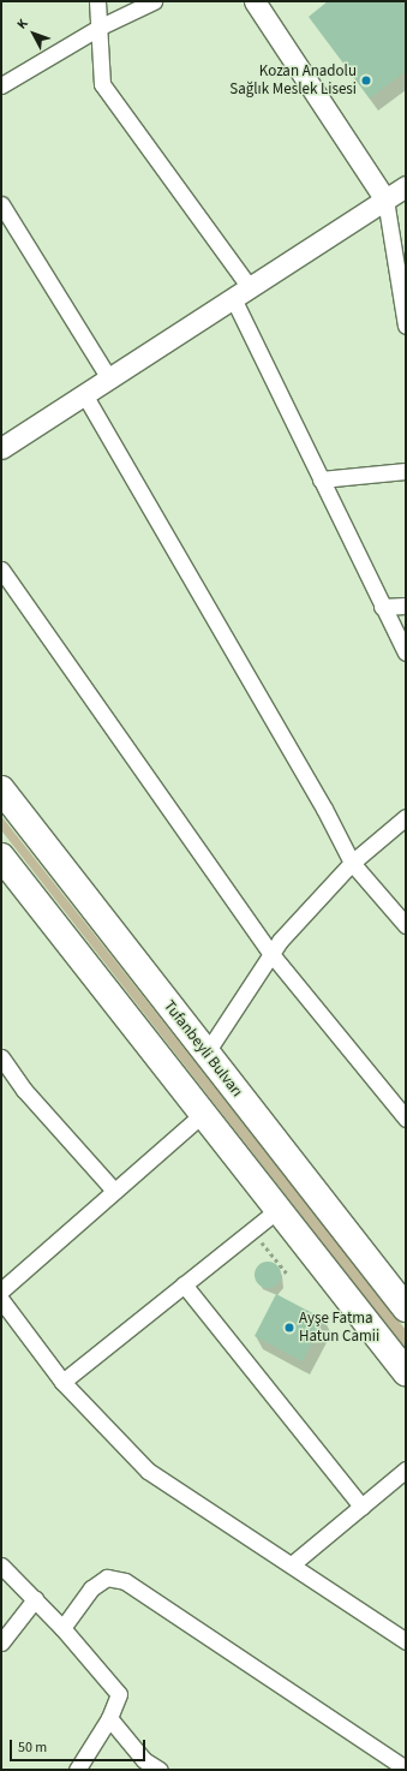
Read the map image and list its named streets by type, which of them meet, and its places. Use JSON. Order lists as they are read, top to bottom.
{
  "streets": {
    "highway": ["Tufanbeyli Bulvarı"]
  },
  "places": ["Kozan Anadolu Sağlık Meslek Lisesi", "Ayşe Fatma Hatun Camii"],
  "scale_bar": "50 m",
  "north": "top left"
}
